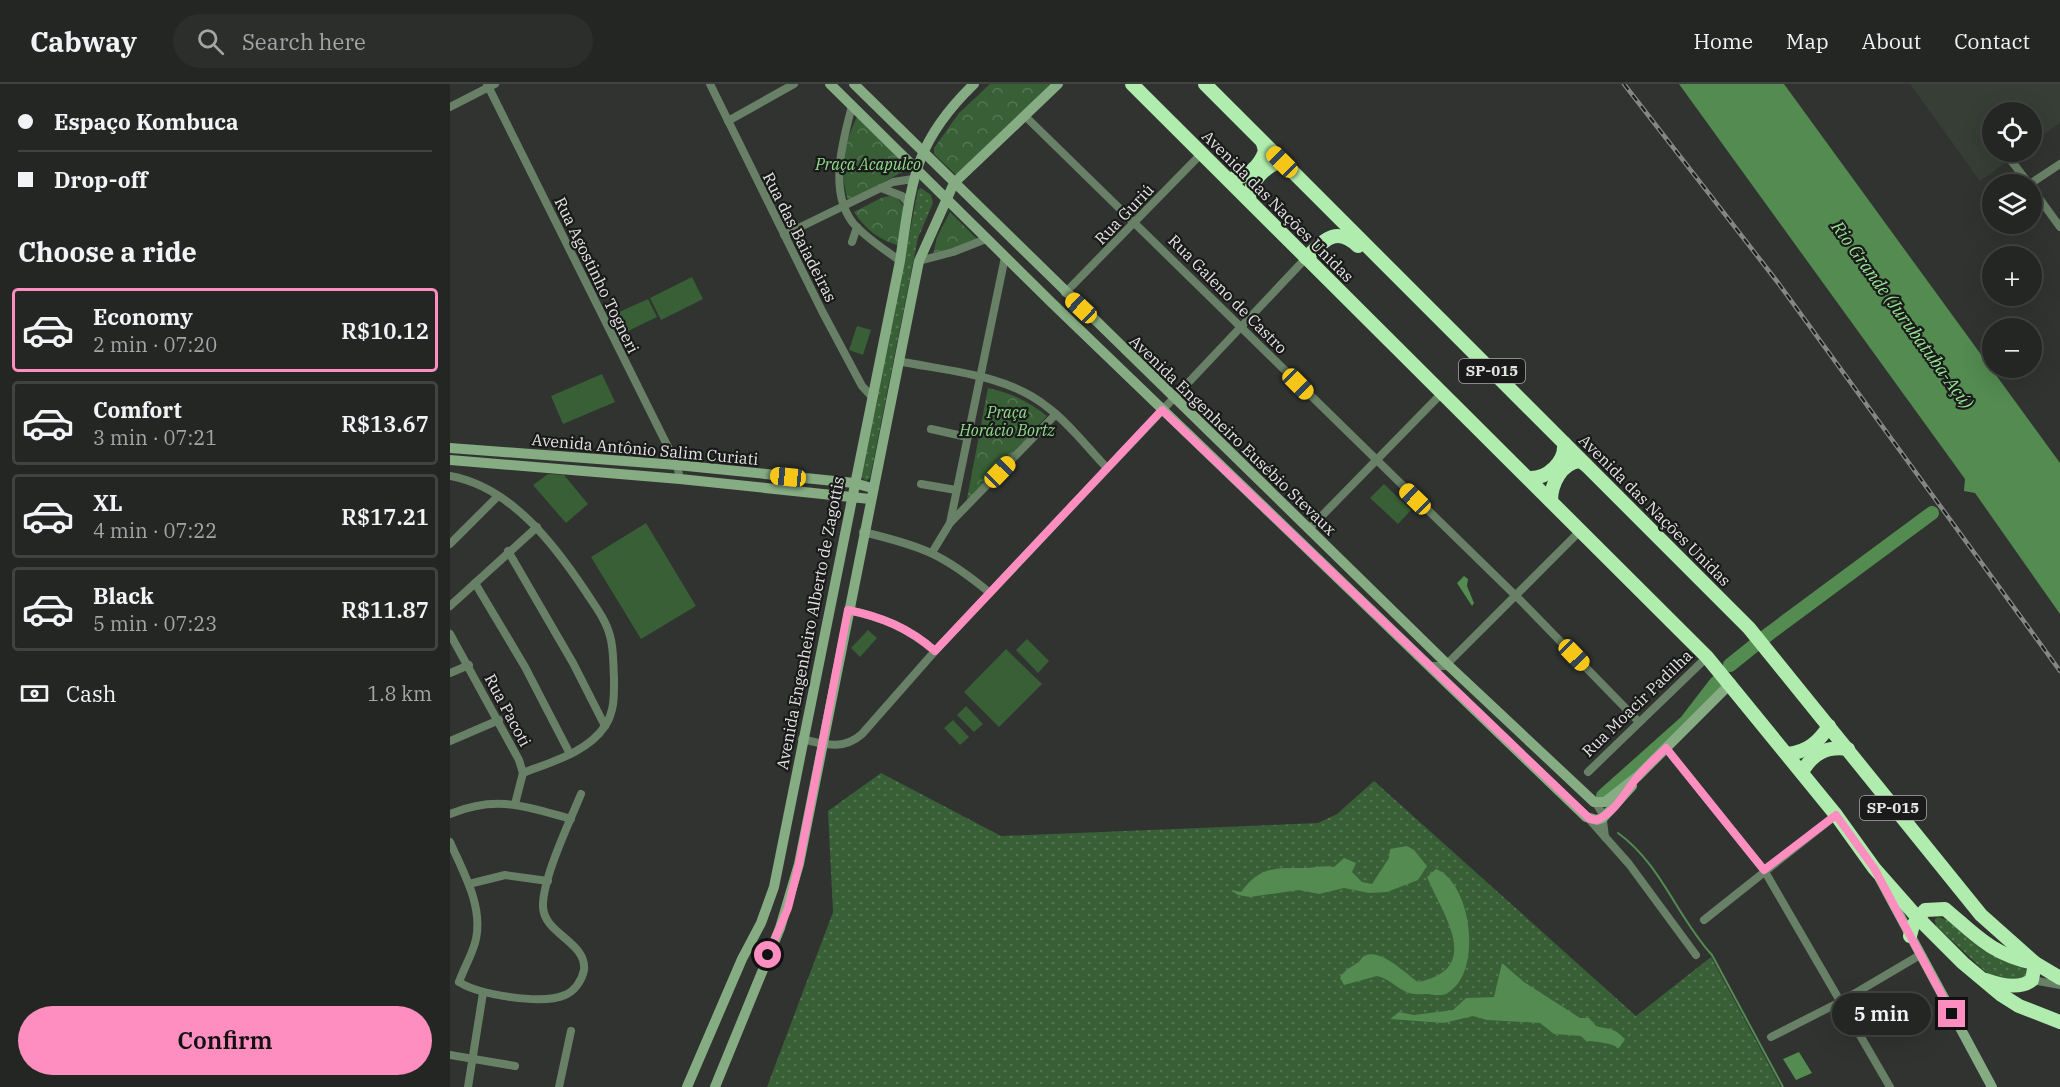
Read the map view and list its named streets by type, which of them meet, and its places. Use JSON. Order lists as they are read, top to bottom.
{
  "streets": {
    "highway": ["Avenida das Nações Unidas", "SP-015"],
    "main road": ["Avenida Engenheiro Eusébio Stevaux", "Avenida Antônio Salim Curiati", "Avenida Engenheiro Alberto de Zagottis"],
    "street": [
      "Rua Guriú",
      "Rua das Baiadeiras",
      "Rua Agostinho Togneri",
      "Rua Galeno de Castro",
      "Rua Moacir Padilha",
      "Rua Pacoti"
    ]
  },
  "crossings": [
    ["Avenida das Nações Unidas", "Rua Guriú"],
    ["Avenida das Nações Unidas", "SP-015"],
    ["Avenida das Nações Unidas", "Rua Moacir Padilha"],
    ["Rua Guriú", "Rua Galeno de Castro"],
    ["Rua Guriú", "Avenida Engenheiro Eusébio Stevaux"],
    ["Rua das Baiadeiras", "Avenida Engenheiro Alberto de Zagottis"],
    ["Rua Agostinho Togneri", "Avenida Antônio Salim Curiati"],
    ["Rua Galeno de Castro", "Rua Moacir Padilha"],
    ["Avenida Engenheiro Eusébio Stevaux", "Avenida Engenheiro Alberto de Zagottis"],
    ["Avenida Antônio Salim Curiati", "Avenida Engenheiro Alberto de Zagottis"]
  ],
  "water": ["Rio Grande (Jurubatuba-Açú)"],
  "parks": ["Praça Acapulco", "Praça Horácio Bortz"],
  "page": {
    "header": "Cabway",
    "search": "Search here",
    "nav": [
      "Home",
      "Map",
      "About",
      "Contact"
    ],
    "banner": ["Espaço Kombuca", "Drop-off"],
    "map_buttons": ["+", "−"],
    "heading": "Choose a ride",
    "list": [
      {
        "name": "Economy",
        "note": "2 min · 07:20",
        "value": "R$10.12"
      },
      {
        "name": "Comfort",
        "note": "3 min · 07:21",
        "value": "R$13.67"
      },
      {
        "name": "XL",
        "note": "4 min · 07:22",
        "value": "R$17.21"
      },
      {
        "name": "Black",
        "note": "5 min · 07:23",
        "value": "R$11.87"
      }
    ],
    "pay": ["Cash", "1.8 km"],
    "bubble": "5 min",
    "buttons": "Confirm"
  }
}
